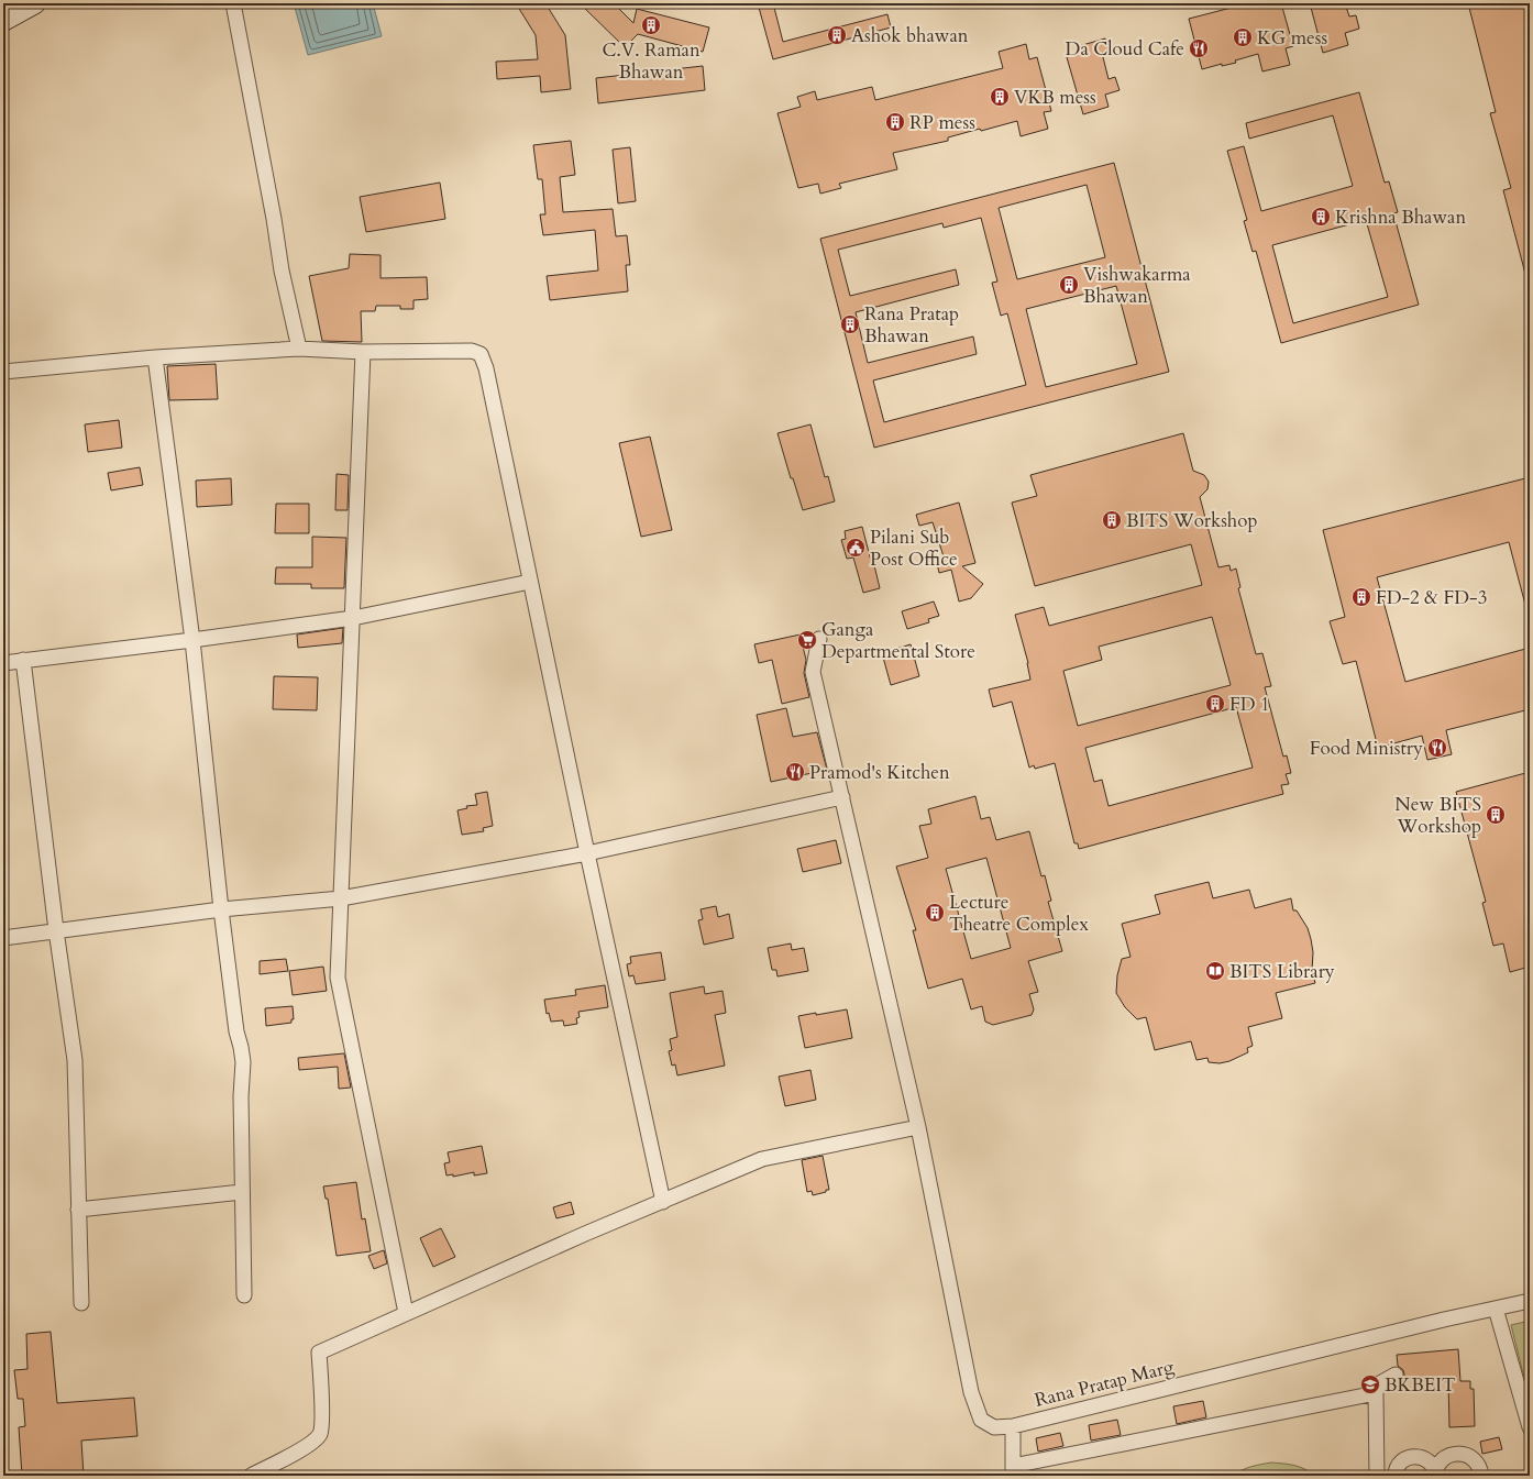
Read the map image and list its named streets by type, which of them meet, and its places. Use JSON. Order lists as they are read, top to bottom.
{
  "streets": {
    "street": ["Rana Pratap Marg"]
  },
  "places": {
    "building": [
      "C.V. Raman Bhawan",
      "Ashok bhawan",
      "KG mess",
      "VKB mess",
      "RP mess",
      "Krishna Bhawan",
      "Vishwakarma Bhawan",
      "Rana Pratap Bhawan",
      "BITS Workshop",
      "FD-2 & FD-3",
      "FD 1",
      "New BITS Workshop",
      "Lecture Theatre Complex"
    ],
    "restaurant": ["Da Cloud Cafe", "Food Ministry", "Pramod's Kitchen"],
    "public building": ["Pilani Sub Post Office"],
    "supermarket": ["Ganga Departmental Store"],
    "library": ["BITS Library"],
    "school or university": ["BKBEIT"]
  }
}
